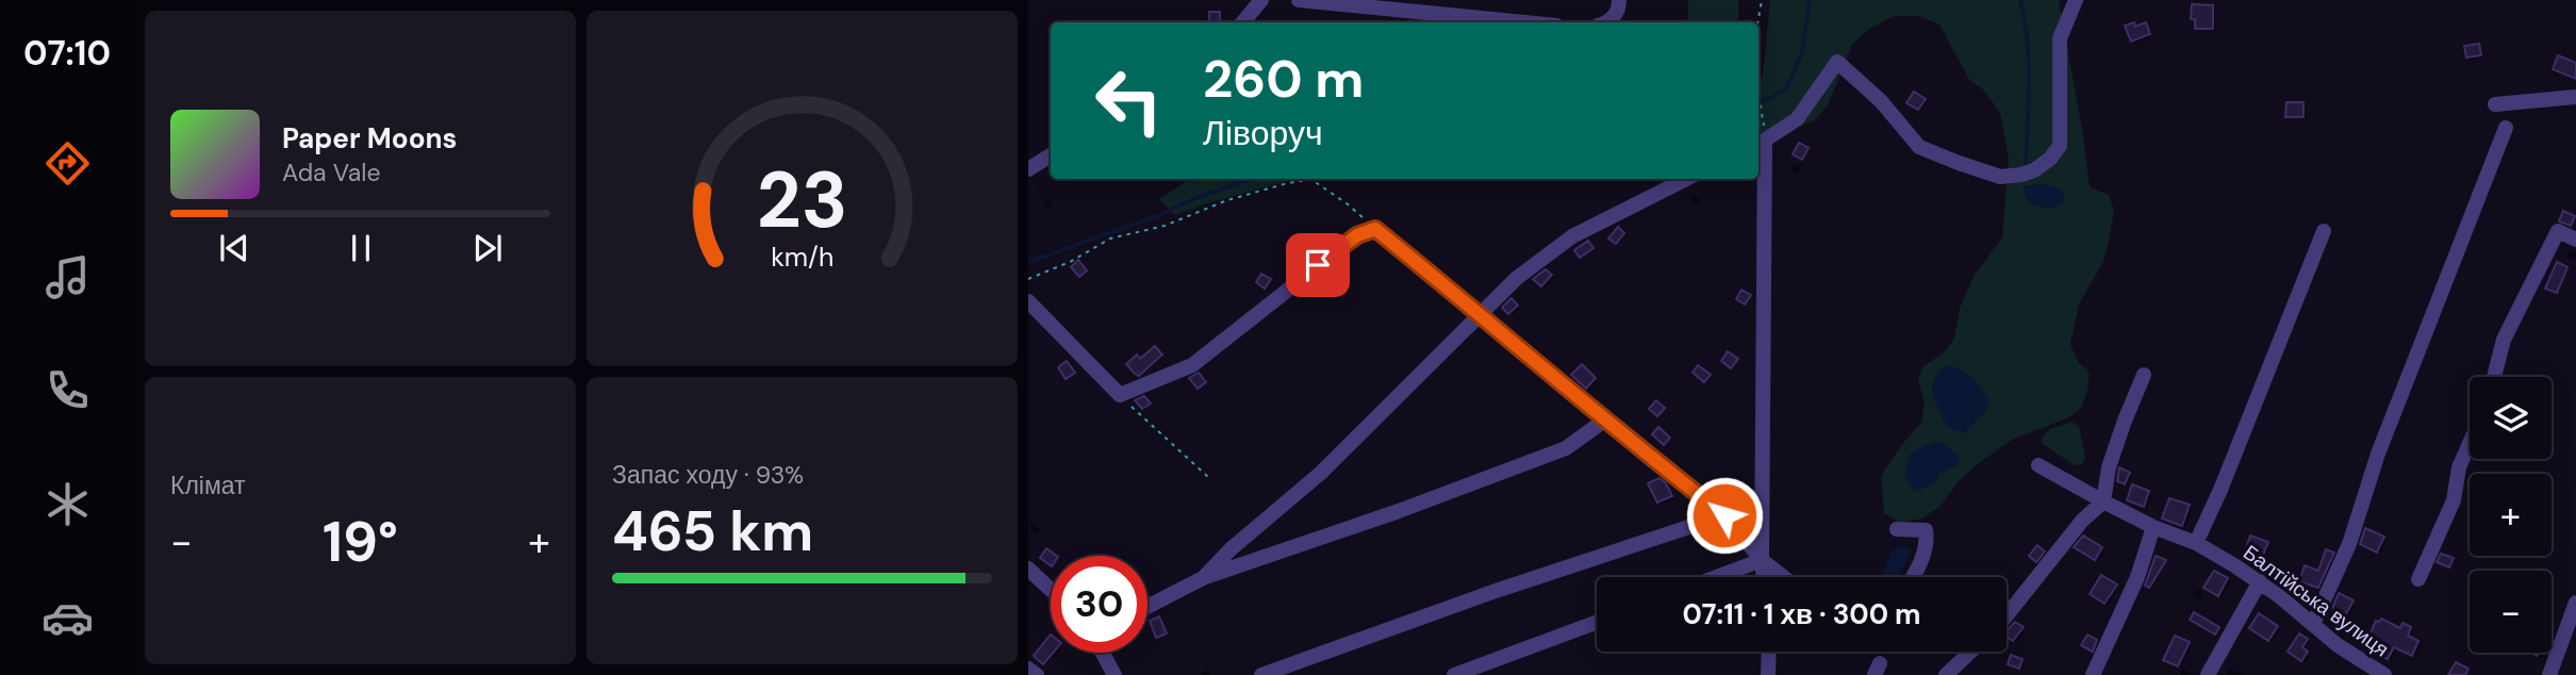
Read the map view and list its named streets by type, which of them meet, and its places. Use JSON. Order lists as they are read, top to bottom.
{
  "streets": {
    "street": ["Балтійська вулиця"]
  },
  "page": {
    "tabs": "07:10",
    "turn": ["260 m", "Ліворуч"],
    "song": ["Paper Moons", "Ada Vale"],
    "tile": [
      "Клімат",
      ["Запас ходу · 93%", "465 km"]
    ],
    "map_buttons": ["+", "−"],
    "heat": ["−", "19°", "+"],
    "limit": "30",
    "trip": "07:11 · 1 хв · 300 m",
    "gauge": ["23", "km/h"]
  }
}
